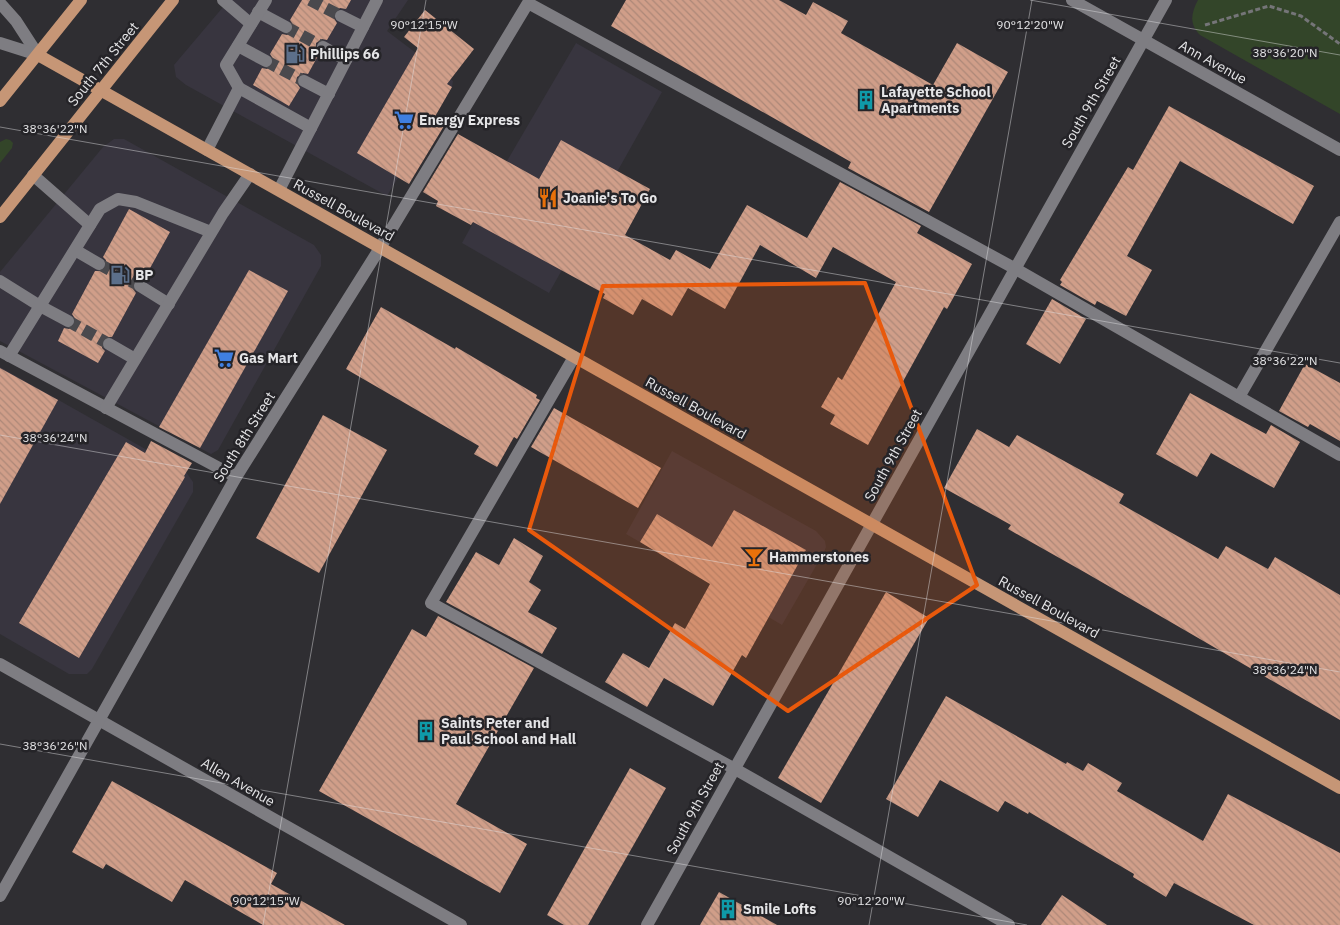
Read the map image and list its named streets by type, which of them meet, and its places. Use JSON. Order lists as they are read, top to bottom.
{
  "streets": {
    "main road": ["South 7th Street", "Russell Boulevard"],
    "street": [
      "Ann Avenue",
      "South 9th Street",
      "South 8th Street",
      "Allen Avenue"
    ]
  },
  "crossings": [
    ["Ann Avenue", "South 9th Street"],
    ["South 7th Street", "Russell Boulevard"],
    ["South 9th Street", "Russell Boulevard"],
    ["South 9th Street", "South 8th Street"],
    ["Russell Boulevard", "South 8th Street"],
    ["South 8th Street", "Allen Avenue"]
  ],
  "places": {
    "fuel station": ["Phillips 66", "BP"],
    "building": ["Lafayette School Apartments", "Saints Peter and Paul School and Hall", "Smile Lofts"],
    "supermarket": ["Energy Express", "Gas Mart"],
    "restaurant": ["Joanie's To Go"],
    "bar": ["Hammerstones"]
  },
  "coordinates": [
    "90°12'15\"W",
    "90°12'20\"W",
    "38°36'20\"N",
    "38°36'22\"N",
    "38°36'24\"N",
    "38°36'26\"N"
  ]
}
